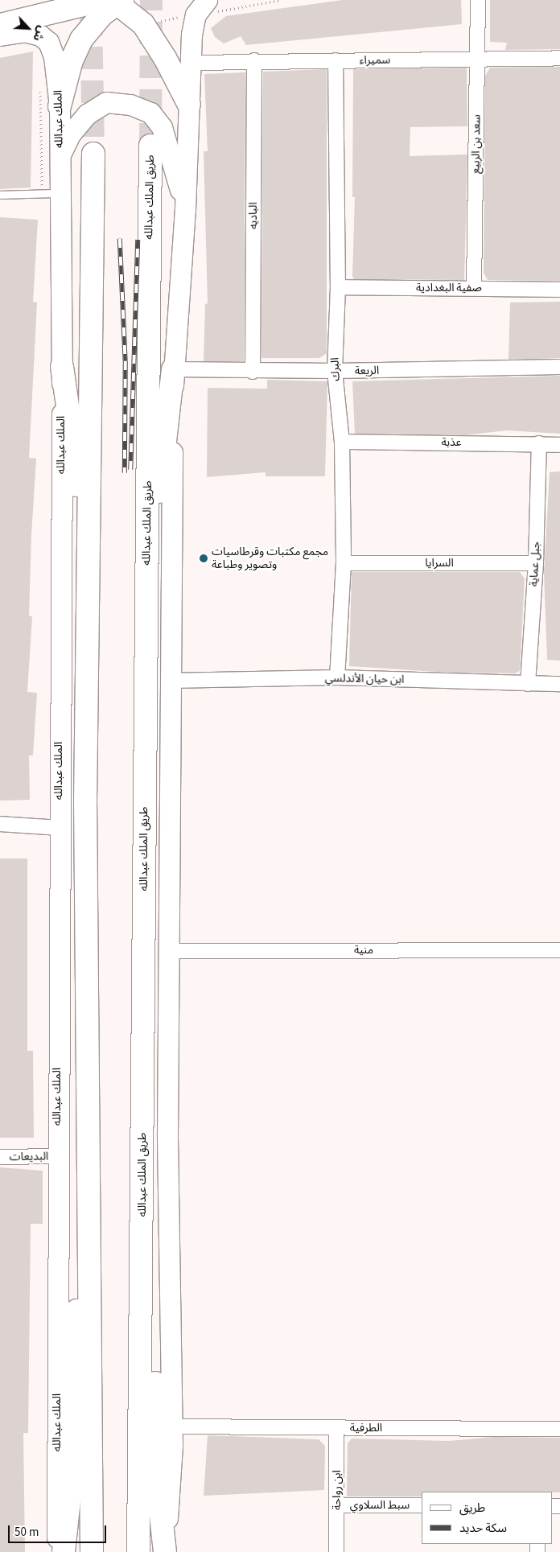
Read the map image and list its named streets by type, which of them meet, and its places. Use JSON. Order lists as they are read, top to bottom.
{
  "streets": {
    "main road": ["الملك عبدالله", "طريق الملك عبدالله"],
    "street": [
      "سميراء",
      "سعد بن الربيع",
      "الباديه",
      "صفية البغدادية",
      "البرك",
      "الريعة",
      "عذبة",
      "السرايا",
      "جبل عماية",
      "ابن حيان الأندلسي",
      "منية",
      "البديعات",
      "الطرفية",
      "ابن رواحة",
      "سبط السلاوي"
    ]
  },
  "crossings": [
    ["سميراء", "سعد بن الربيع"],
    ["سميراء", "الباديه"],
    ["سميراء", "البرك"],
    ["الملك عبدالله", "البديعات"],
    ["سعد بن الربيع", "صفية البغدادية"],
    ["الباديه", "الريعة"],
    ["صفية البغدادية", "البرك"],
    ["البرك", "الريعة"],
    ["البرك", "عذبة"],
    ["البرك", "السرايا"],
    ["البرك", "ابن حيان الأندلسي"],
    ["عذبة", "جبل عماية"],
    ["السرايا", "جبل عماية"],
    ["جبل عماية", "ابن حيان الأندلسي"],
    ["الطرفية", "ابن رواحة"],
    ["ابن رواحة", "سبط السلاوي"]
  ],
  "places": ["مجمع مكتبات وقرطاسيات وتصوير وطباعة"],
  "legend": ["طريق", "سكة حديد"],
  "scale_bar": "50 m",
  "north": "bottom right"
}
